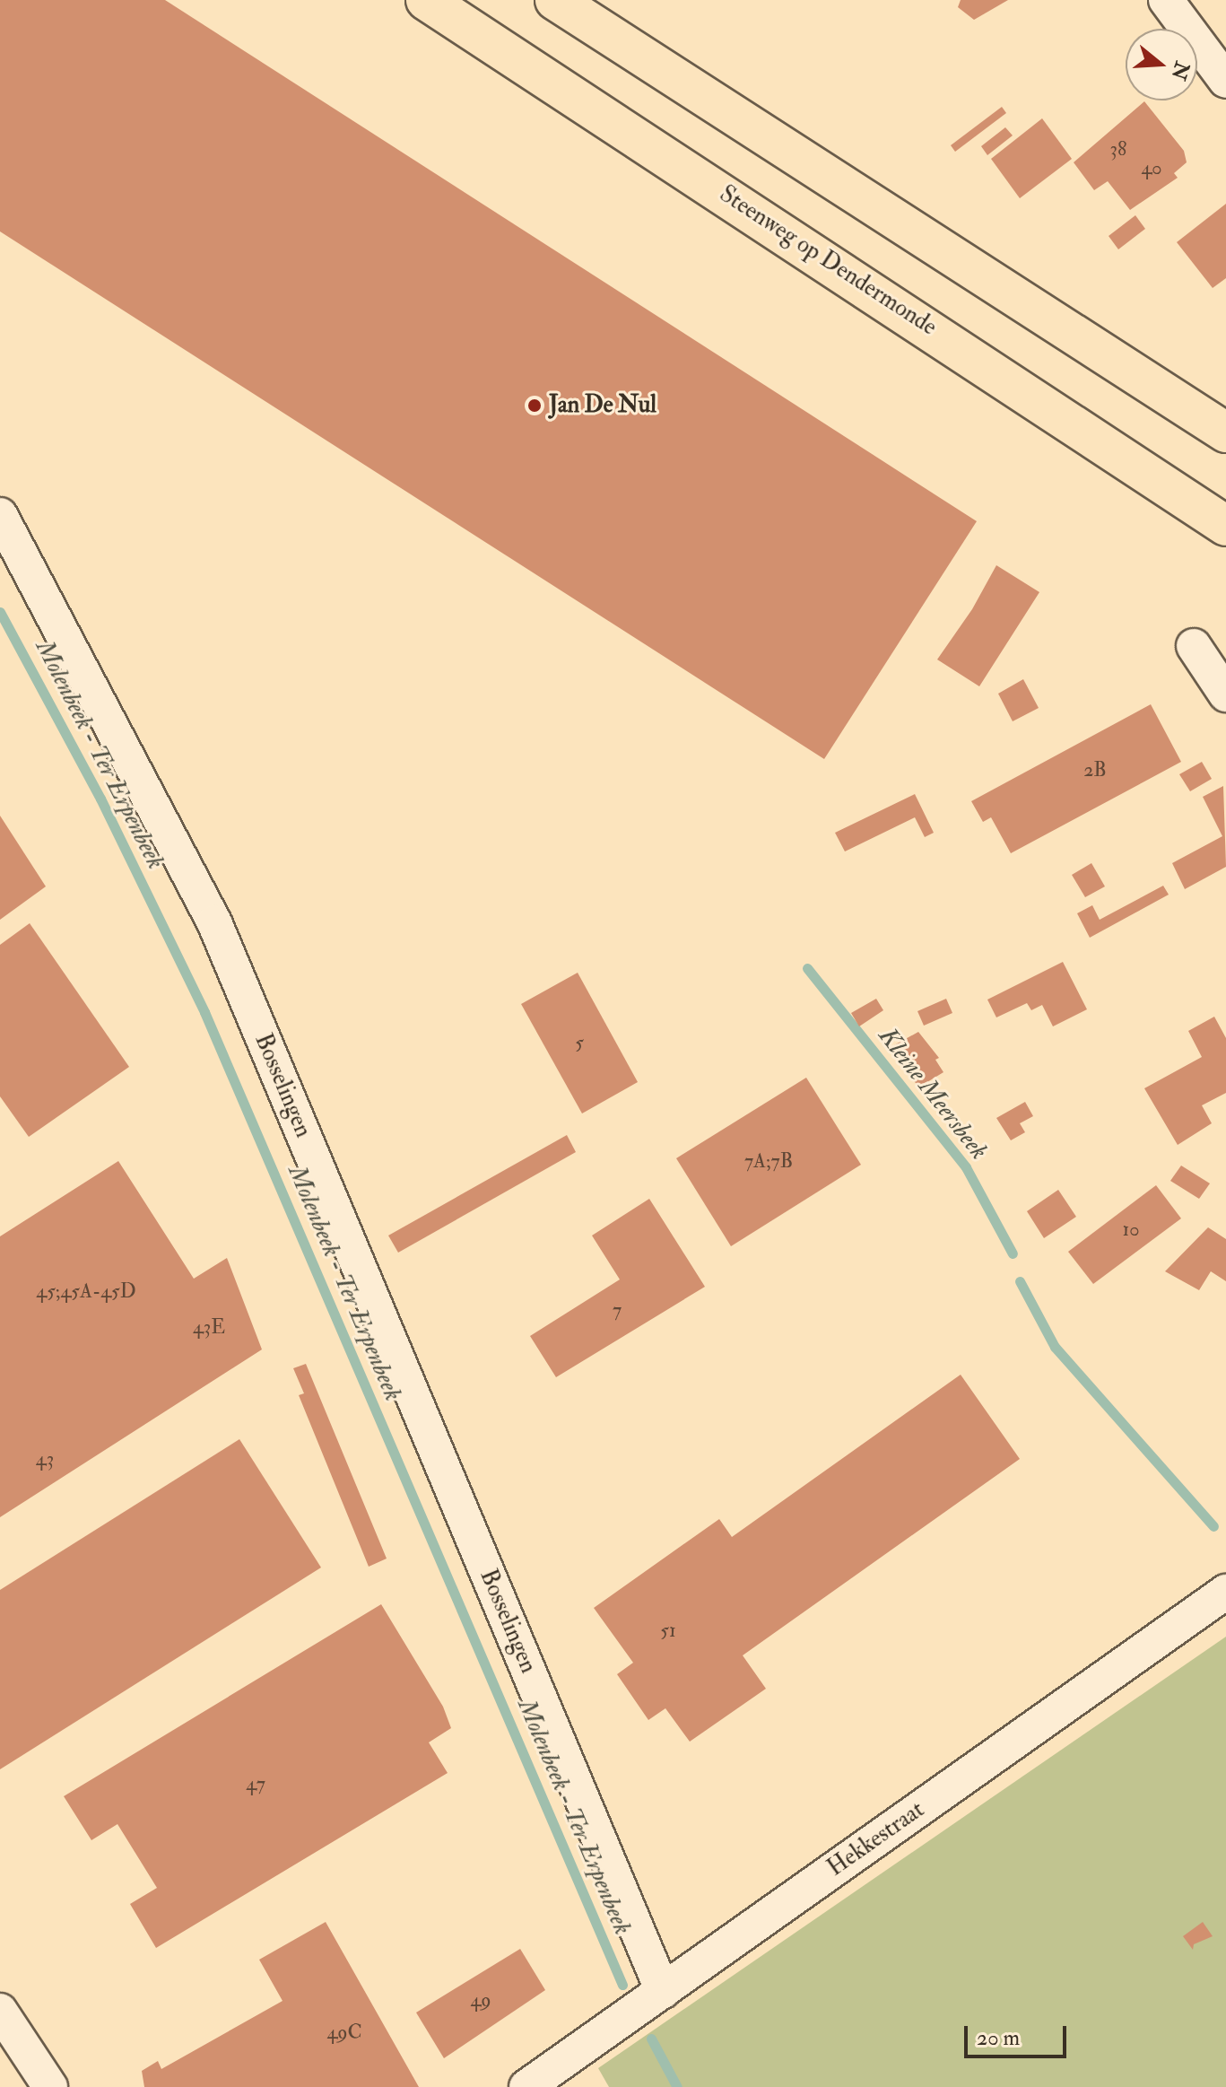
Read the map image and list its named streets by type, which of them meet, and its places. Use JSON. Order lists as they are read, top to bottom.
{
  "streets": {
    "main road": ["Steenweg op Dendermonde"],
    "street": ["Bosselingen", "Hekkestraat"]
  },
  "crossings": [
    ["Bosselingen", "Hekkestraat"]
  ],
  "water": ["Molenbeek - Ter Erpenbeek", "Kleine Meersbeek"],
  "places": ["Jan De Nul"],
  "house_numbers": [
    "38",
    "40",
    "2B",
    "5",
    "7A;7B",
    "10",
    "45;45A-45D",
    "7",
    "43E",
    "43",
    "51",
    "47",
    "49",
    "49C"
  ],
  "scale_bar": "20 m",
  "north": "right"
}
